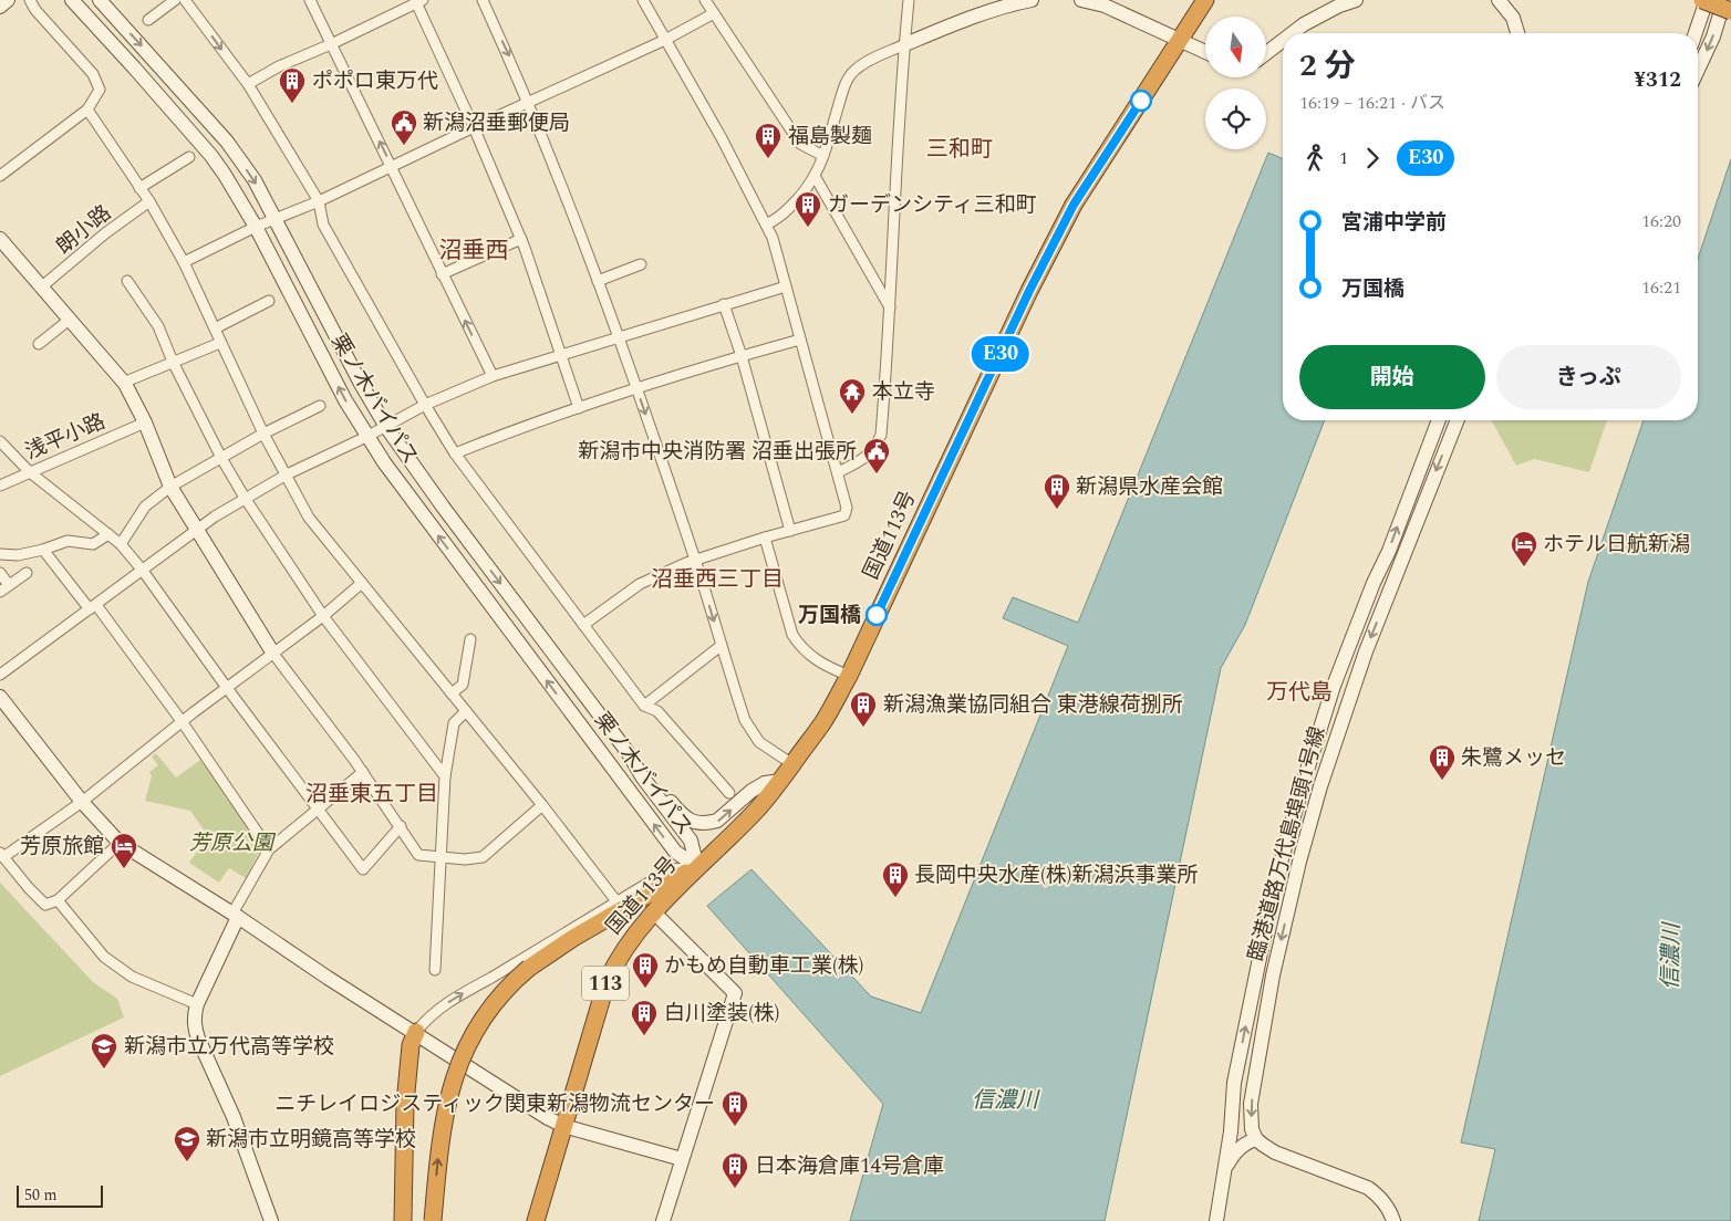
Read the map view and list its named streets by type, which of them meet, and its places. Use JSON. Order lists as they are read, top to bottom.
{
  "streets": {
    "highway": ["国道113号", "113"],
    "street": [
      "朗小路",
      "栗ノ木バイパス",
      "浅平小路",
      "臨港道路万代島埠頭1号線"
    ]
  },
  "crossings": [
    ["栗ノ木バイパス", "国道113号"],
    ["栗ノ木バイパス", "113"],
    ["国道113号", "113"]
  ],
  "districts": [
    "三和町",
    "沼垂西",
    "沼垂西三丁目",
    "万代島",
    "沼垂東五丁目"
  ],
  "water": ["信濃川"],
  "parks": ["芳原公園"],
  "places": {
    "building": [
      "ポポロ東万代",
      "福島製麺",
      "ガーデンシティ三和町",
      "新潟県水産会館",
      "新潟漁業協同組合 東港線荷捌所",
      "朱鷺メッセ",
      "長岡中央水産(株)新潟浜事業所",
      "かもめ自動車工業(株)",
      "白川塗装(株)",
      "ニチレイロジスティック関東新潟物流センター",
      "日本海倉庫14号倉庫"
    ],
    "public building": ["新潟沼垂郵便局", "新潟市中央消防署 沼垂出張所"],
    "temple": ["本立寺"],
    "hotel": ["ホテル日航新潟", "芳原旅館"],
    "other": ["万国橋"],
    "school or university": ["新潟市立万代高等学校", "新潟市立明鏡高等学校"]
  },
  "lines": ["bus line E30"],
  "scale_bar": "50 m",
  "north": "bottom",
  "page": {
    "on_map": "E30",
    "heading": ["2 分", "16:19 – 16:21 · バス", "¥312"],
    "legs": ["1", "E30"],
    "list": [
      {
        "name": "宮浦中学前",
        "value": "16:20"
      },
      {
        "name": "万国橋",
        "value": "16:21"
      }
    ],
    "buttons": ["開始", "きっぷ"],
    "scale": "50 m"
  }
}
